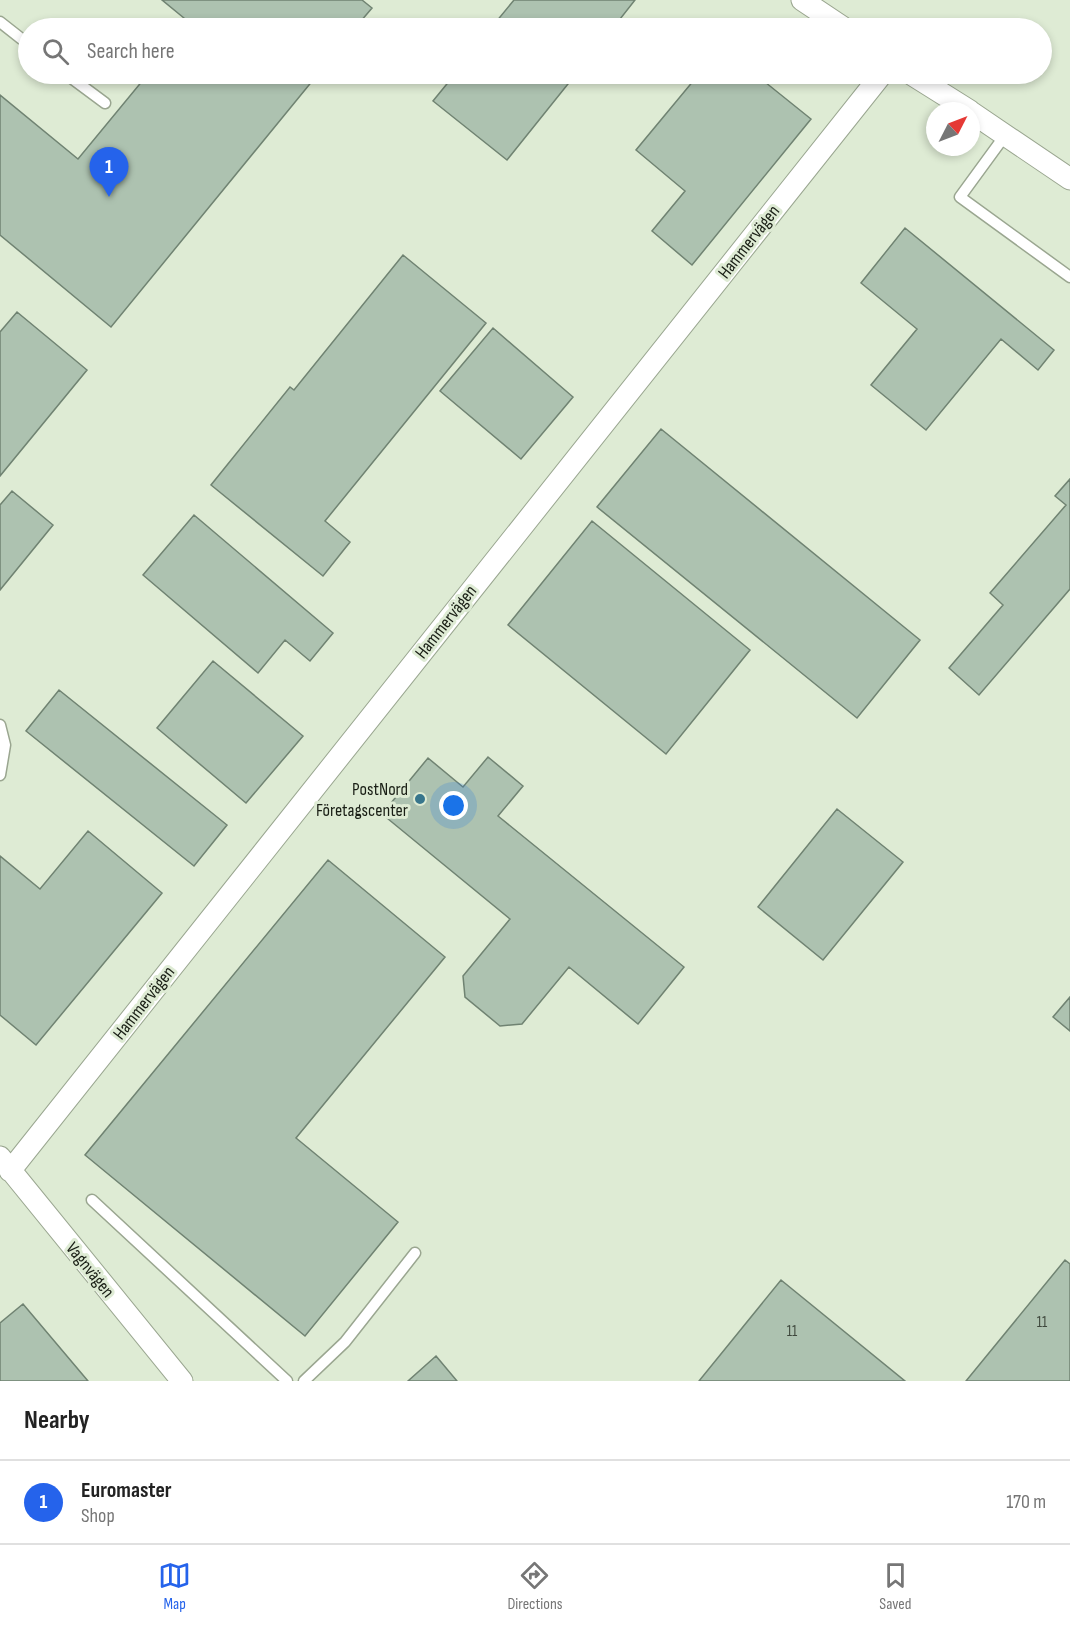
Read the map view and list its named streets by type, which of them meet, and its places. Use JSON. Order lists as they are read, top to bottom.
{
  "streets": {
    "street": ["Hammervägen", "Vagnvägen"]
  },
  "crossings": [
    ["Hammervägen", "Vagnvägen"]
  ],
  "places": ["PostNord Företagscenter"],
  "house_numbers": ["11", "11"],
  "north": "top right",
  "page": {
    "search": "Search here",
    "pins": "1",
    "heading": "Nearby",
    "list": [
      {
        "mark": "1",
        "name": "Euromaster",
        "note": "Shop",
        "value": "170 m"
      }
    ],
    "nav": ["Map", "Directions", "Saved"]
  }
}
